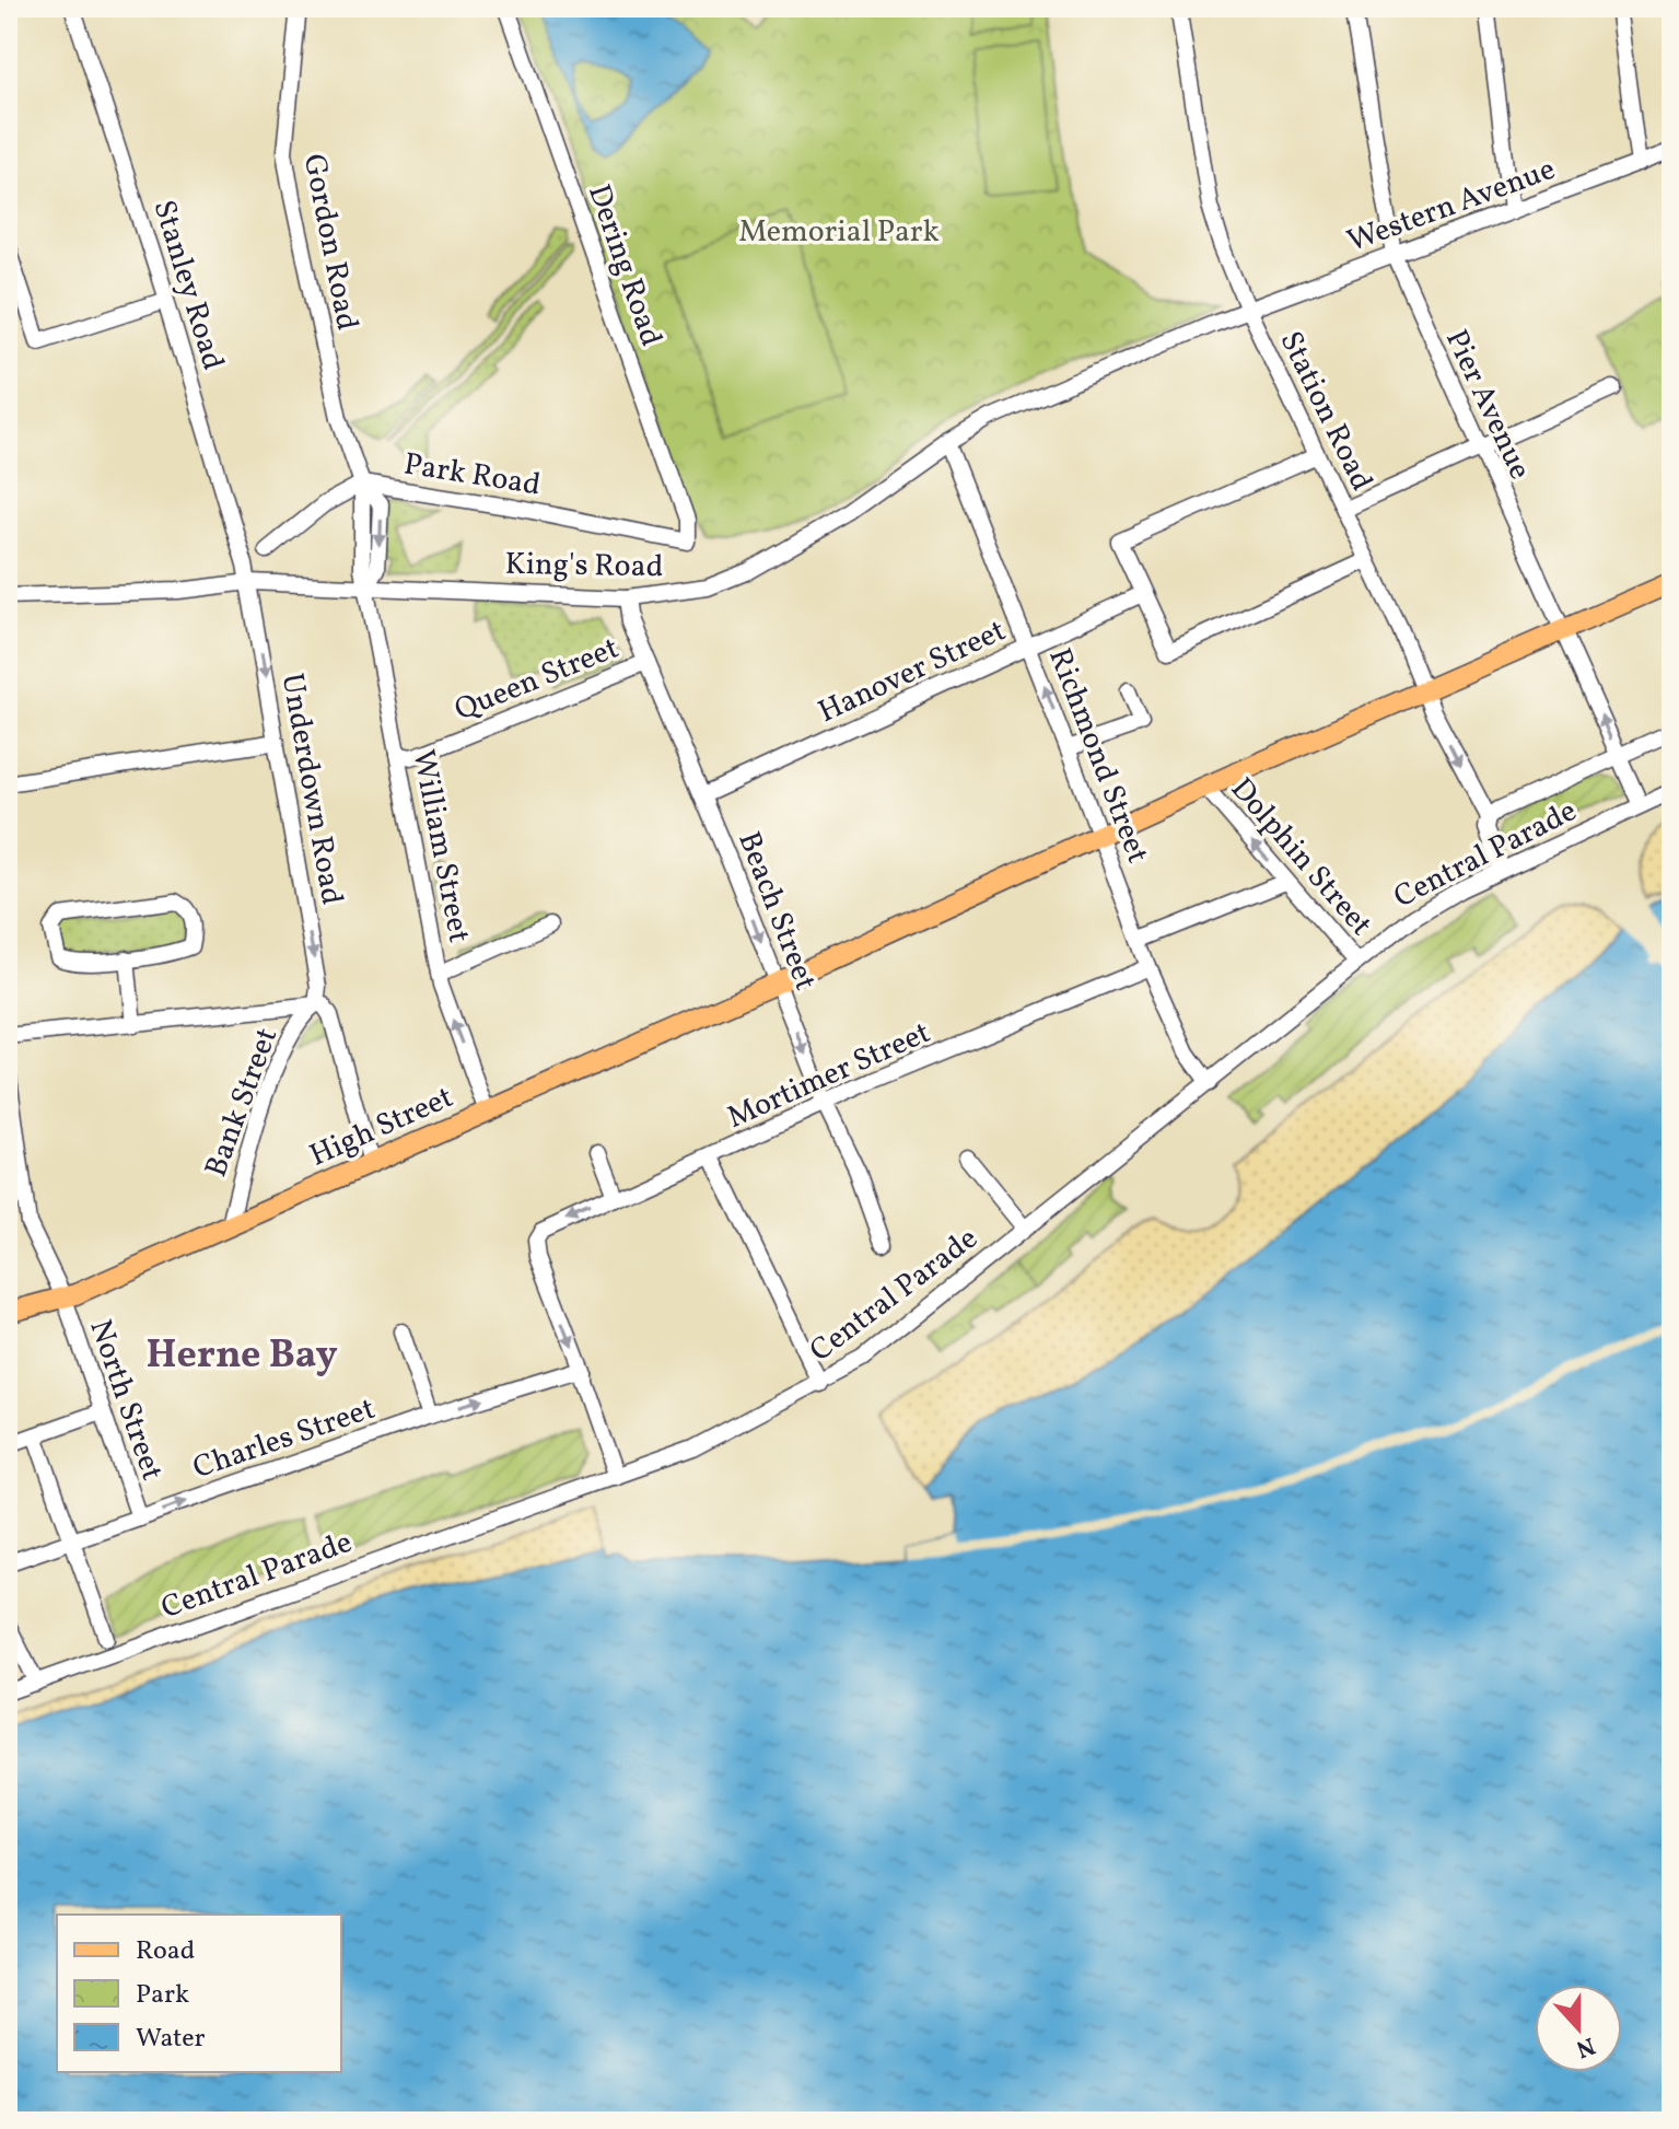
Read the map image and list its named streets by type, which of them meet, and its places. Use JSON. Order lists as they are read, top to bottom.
{
  "streets": {
    "main road": ["High Street"],
    "street": [
      "Western Avenue",
      "Gordon Road",
      "Dering Road",
      "Stanley Road",
      "Pier Avenue",
      "Station Road",
      "Park Road",
      "King's Road",
      "Hanover Street",
      "Queen Street",
      "Richmond Street",
      "Underdown Road",
      "William Street",
      "Central Parade",
      "Dolphin Street",
      "Beach Street",
      "Mortimer Street",
      "Bank Street",
      "North Street",
      "Charles Street"
    ]
  },
  "crossings": [
    ["Western Avenue", "Pier Avenue"],
    ["Western Avenue", "Station Road"],
    ["Western Avenue", "King's Road"],
    ["Gordon Road", "Park Road"],
    ["Gordon Road", "King's Road"],
    ["Gordon Road", "William Street"],
    ["Dering Road", "Park Road"],
    ["Stanley Road", "King's Road"],
    ["Stanley Road", "Underdown Road"],
    ["Pier Avenue", "Central Parade"],
    ["Pier Avenue", "High Street"],
    ["Station Road", "King's Road"],
    ["Station Road", "Central Parade"],
    ["Station Road", "High Street"],
    ["King's Road", "Richmond Street"],
    ["King's Road", "Underdown Road"],
    ["King's Road", "William Street"],
    ["King's Road", "Beach Street"],
    ["Hanover Street", "Richmond Street"],
    ["Hanover Street", "Beach Street"],
    ["Queen Street", "William Street"],
    ["Queen Street", "Beach Street"],
    ["Richmond Street", "Central Parade"],
    ["Richmond Street", "Mortimer Street"],
    ["Richmond Street", "High Street"],
    ["Underdown Road", "Bank Street"],
    ["William Street", "High Street"],
    ["Central Parade", "Dolphin Street"],
    ["Dolphin Street", "High Street"],
    ["Beach Street", "Mortimer Street"],
    ["Beach Street", "High Street"],
    ["Mortimer Street", "Charles Street"],
    ["Bank Street", "High Street"],
    ["High Street", "North Street"],
    ["North Street", "Charles Street"]
  ],
  "one_way": [
    "Underdown Road",
    "Dolphin Street",
    "Beach Street",
    "Charles Street"
  ],
  "districts": ["Herne Bay"],
  "parks": ["Memorial Park"],
  "legend": ["Road", "Park", "Water"],
  "north": "bottom"
}
